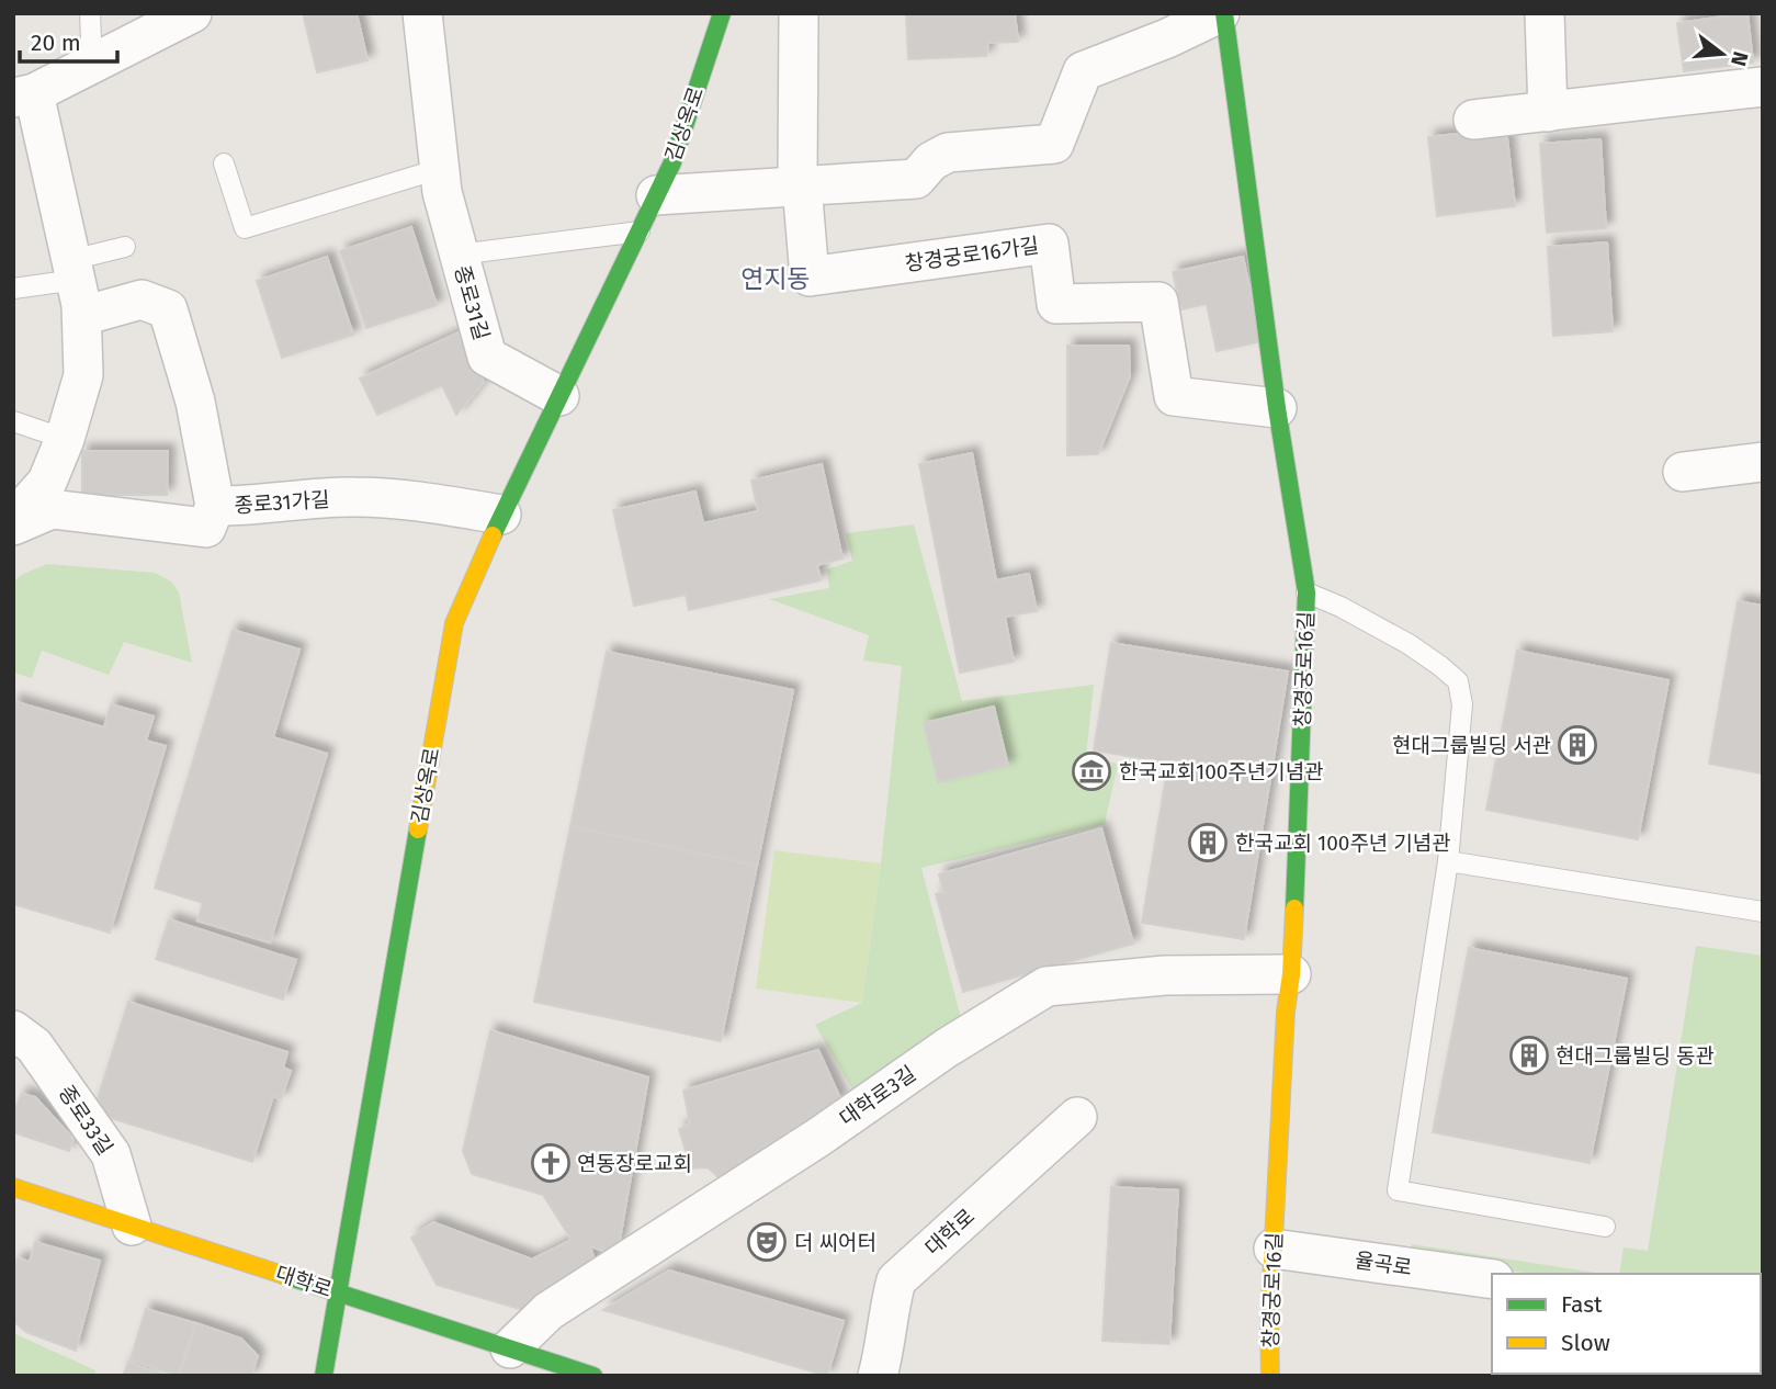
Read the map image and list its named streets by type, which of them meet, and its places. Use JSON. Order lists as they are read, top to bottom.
{
  "streets": {
    "street": [
      "김상옥로",
      "창경궁로16가길",
      "종로31길",
      "종로31가길",
      "창경궁로16길",
      "대학로3길",
      "종로33길",
      "대학로",
      "율곡로"
    ]
  },
  "crossings": [
    ["김상옥로", "종로31길"],
    ["김상옥로", "종로31가길"],
    ["김상옥로", "대학로"],
    ["창경궁로16가길", "창경궁로16길"],
    ["창경궁로16길", "대학로3길"],
    ["창경궁로16길", "율곡로"],
    ["대학로3길", "대학로"],
    ["종로33길", "대학로"]
  ],
  "districts": ["연지동"],
  "places": {
    "building": ["현대그룹빌딩 서관", "한국교회 100주년 기념관", "현대그룹빌딩 동관"],
    "museum": ["한국교회100주년기념관"],
    "church": ["연동장로교회"],
    "theatre": ["더 씨어터"]
  },
  "legend": ["Fast", "Slow"],
  "scale_bar": "20 m",
  "north": "right"
}
